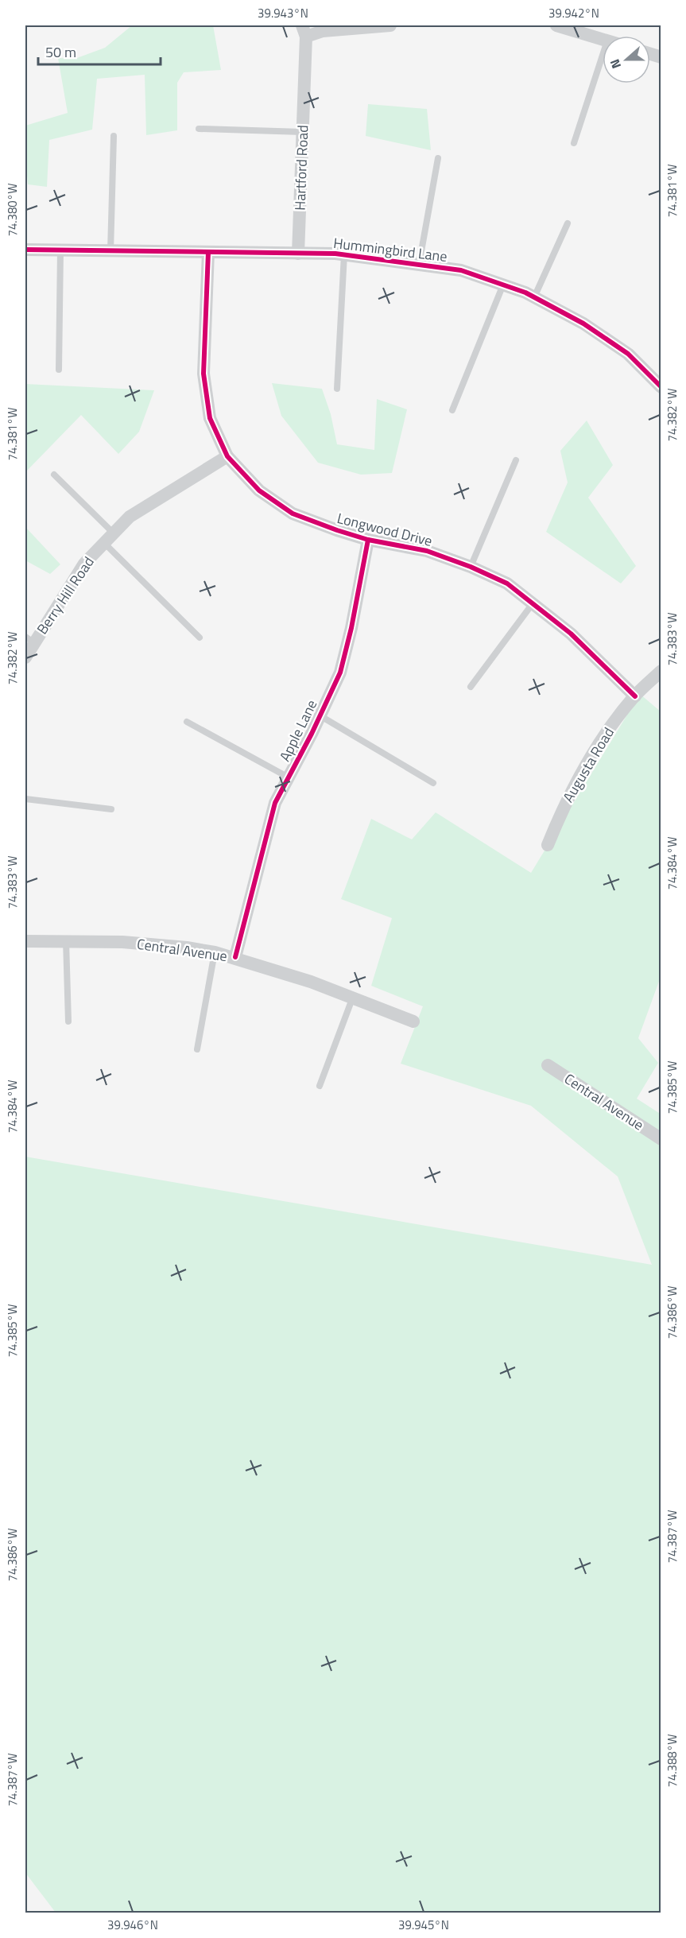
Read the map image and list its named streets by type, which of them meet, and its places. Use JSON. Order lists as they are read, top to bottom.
{
  "streets": {
    "street": [
      "Hartford Road",
      "Hummingbird Lane",
      "Longwood Drive",
      "Berry Hill Road",
      "Apple Lane",
      "Augusta Road",
      "Central Avenue"
    ]
  },
  "crossings": [
    ["Hartford Road", "Hummingbird Lane"],
    ["Hummingbird Lane", "Longwood Drive"],
    ["Longwood Drive", "Berry Hill Road"],
    ["Longwood Drive", "Apple Lane"],
    ["Longwood Drive", "Augusta Road"],
    ["Apple Lane", "Central Avenue"]
  ],
  "scale_bar": "50 m",
  "north": "left",
  "coordinates": [
    "39.943°N",
    "39.942°N",
    "74.381°W",
    "74.380°W",
    "74.382°W",
    "74.383°W",
    "74.384°W",
    "74.385°W",
    "74.386°W",
    "74.387°W",
    "74.388°W",
    "39.946°N",
    "39.945°N"
  ]
}
